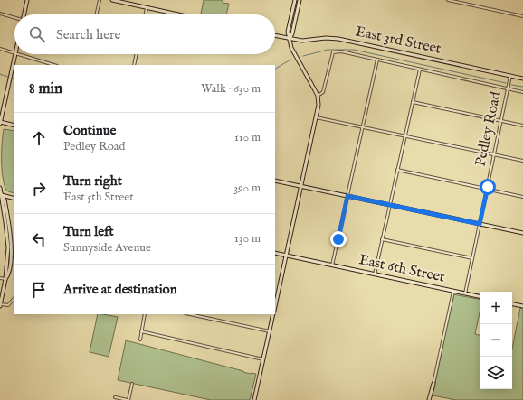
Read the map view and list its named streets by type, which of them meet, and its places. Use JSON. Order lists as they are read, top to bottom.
{
  "streets": {
    "street": ["East 3rd Street", "Pedley Road", "East 6th Street"]
  },
  "crossings": [
    ["East 3rd Street", "Pedley Road"],
    ["Pedley Road", "East 6th Street"]
  ],
  "page": {
    "search": "Search here",
    "heading": ["8 min", "Walk · 630 m"],
    "list": [
      ["Continue", "Pedley Road", "110 m"],
      ["Turn right", "East 5th Street", "390 m"],
      ["Turn left", "Sunnyside Avenue", "130 m"],
      "Arrive at destination"
    ],
    "map_buttons": ["+", "−"]
  }
}
